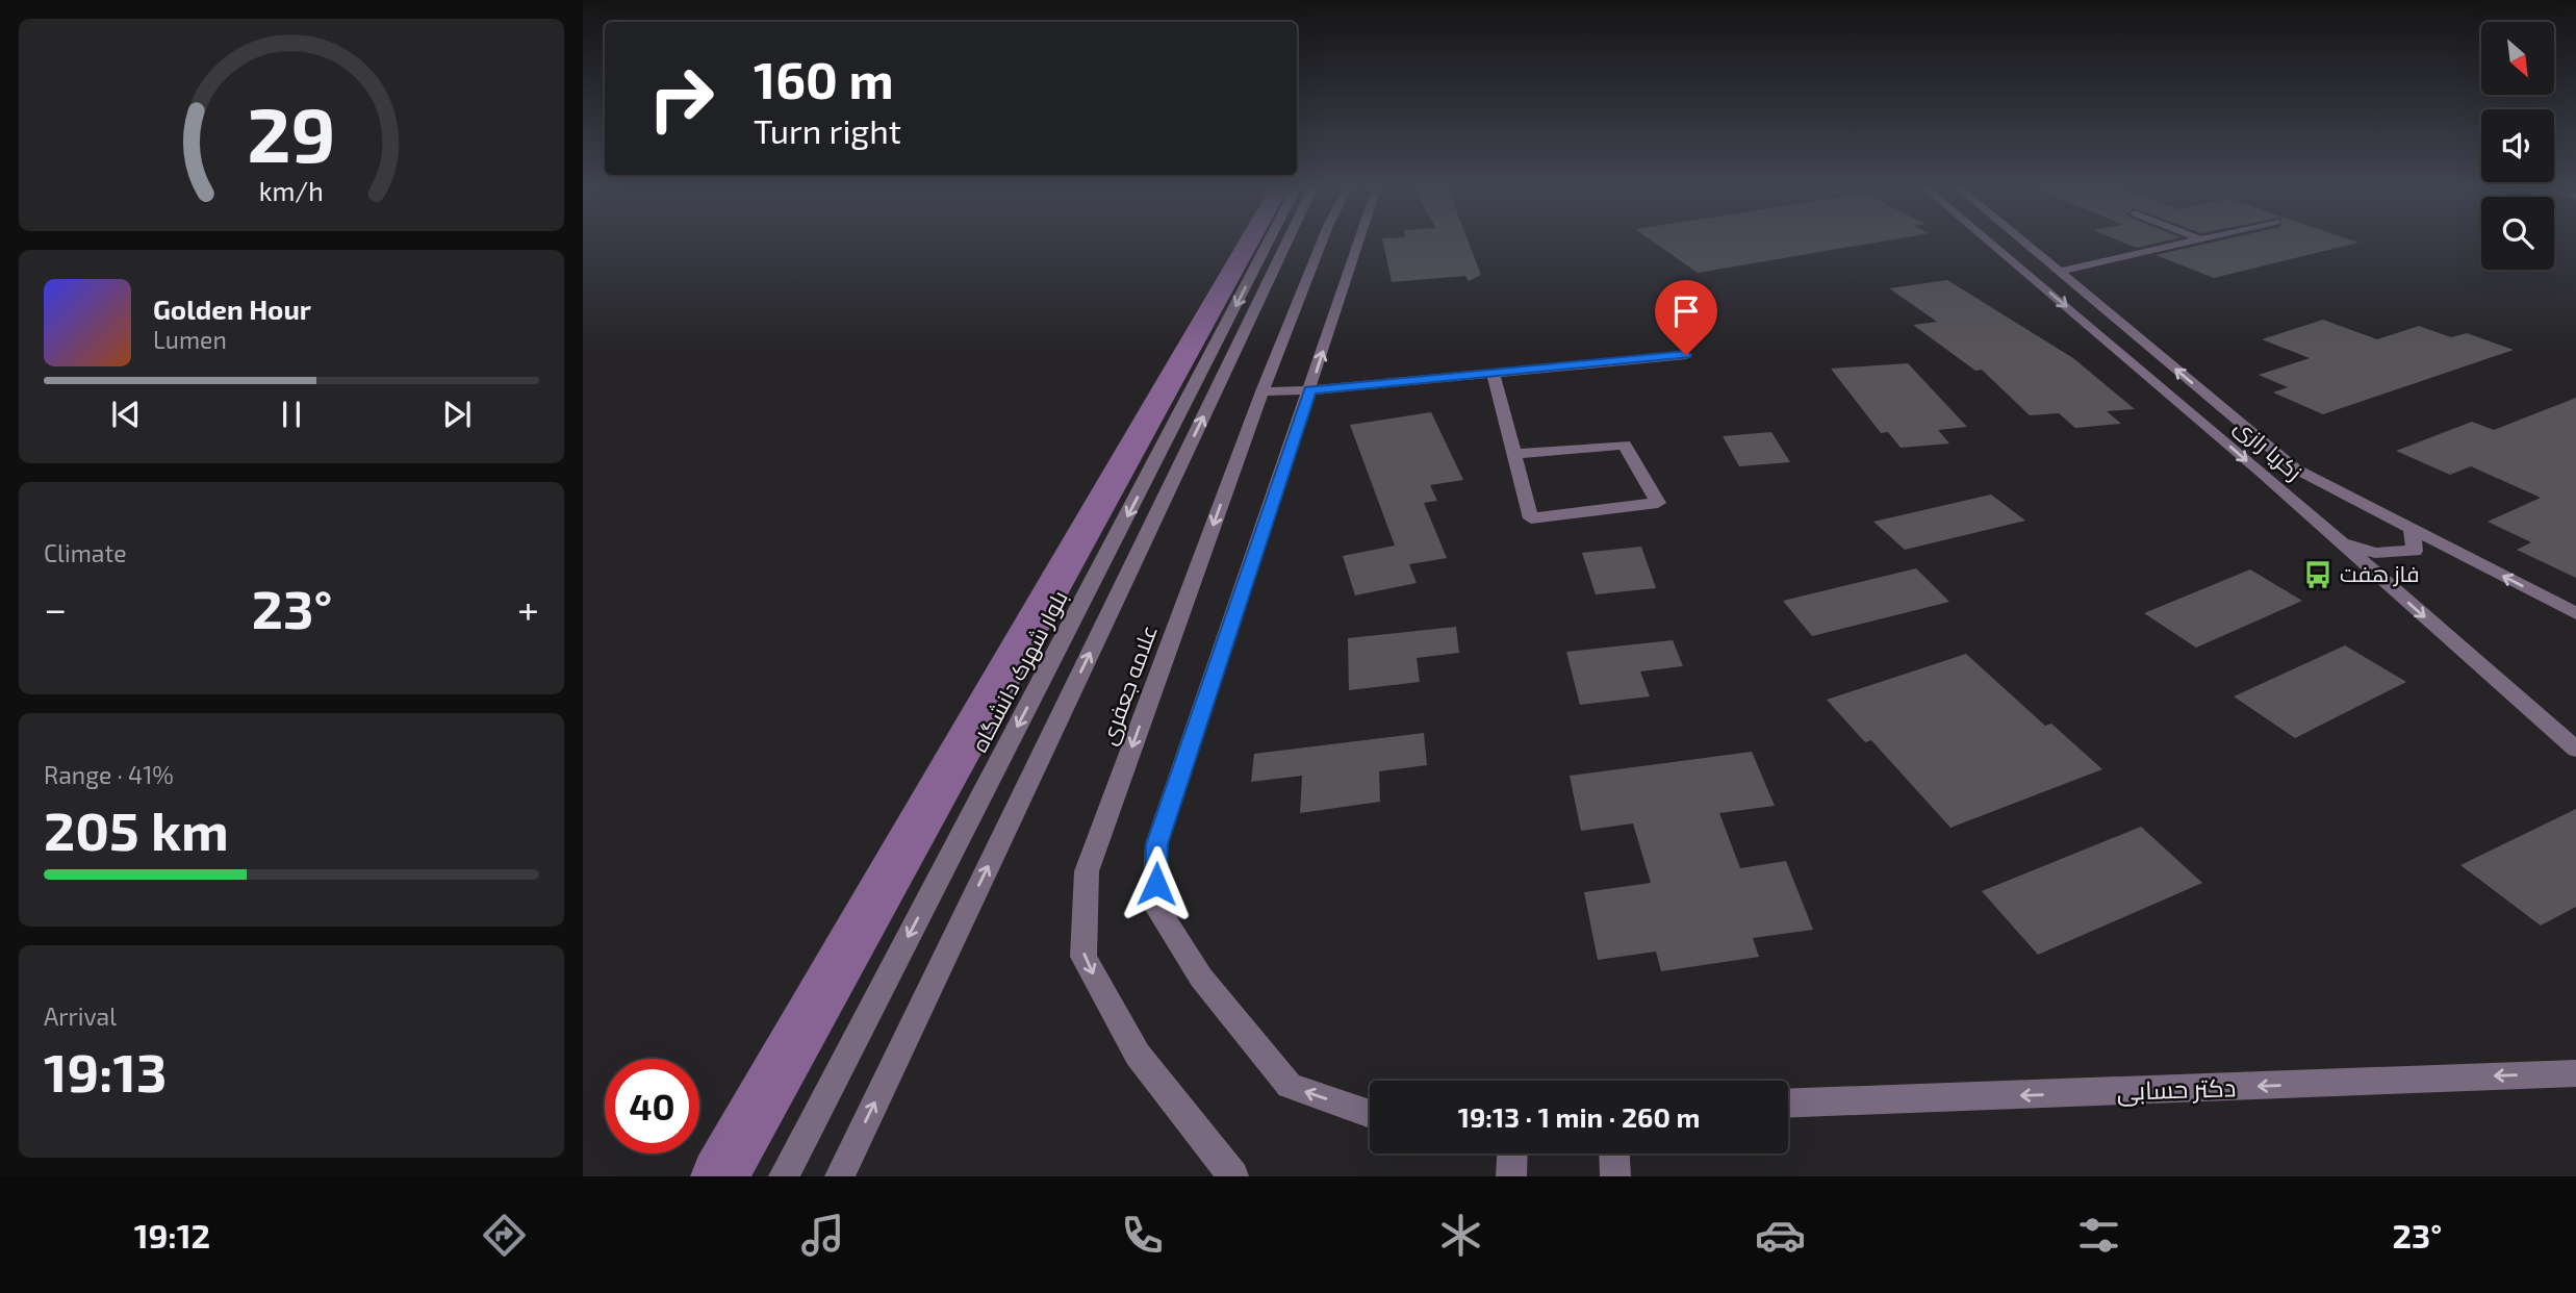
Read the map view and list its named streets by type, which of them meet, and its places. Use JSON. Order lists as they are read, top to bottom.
{
  "streets": {
    "street": [
      "زکریا رازی",
      "بلوار شهرک دانشگاه",
      "علامه جعفری",
      "دکتر حسابی"
    ]
  },
  "one_way": ["دکتر حسابی"],
  "places": {
    "bus stop": ["فاز هفت"]
  },
  "north": "bottom right",
  "page": {
    "turn": ["160 m", "Turn right"],
    "song": ["Golden Hour", "Lumen"],
    "tile": [
      "Climate",
      ["Range · 41%", "205 km"],
      ["Arrival", "19:13"]
    ],
    "heat": ["−", "23°", "+"],
    "limit": "40",
    "trip": "19:13 · 1 min · 260 m",
    "tabs": ["19:12", "23°"],
    "gauge": ["29", "km/h"]
  }
}
